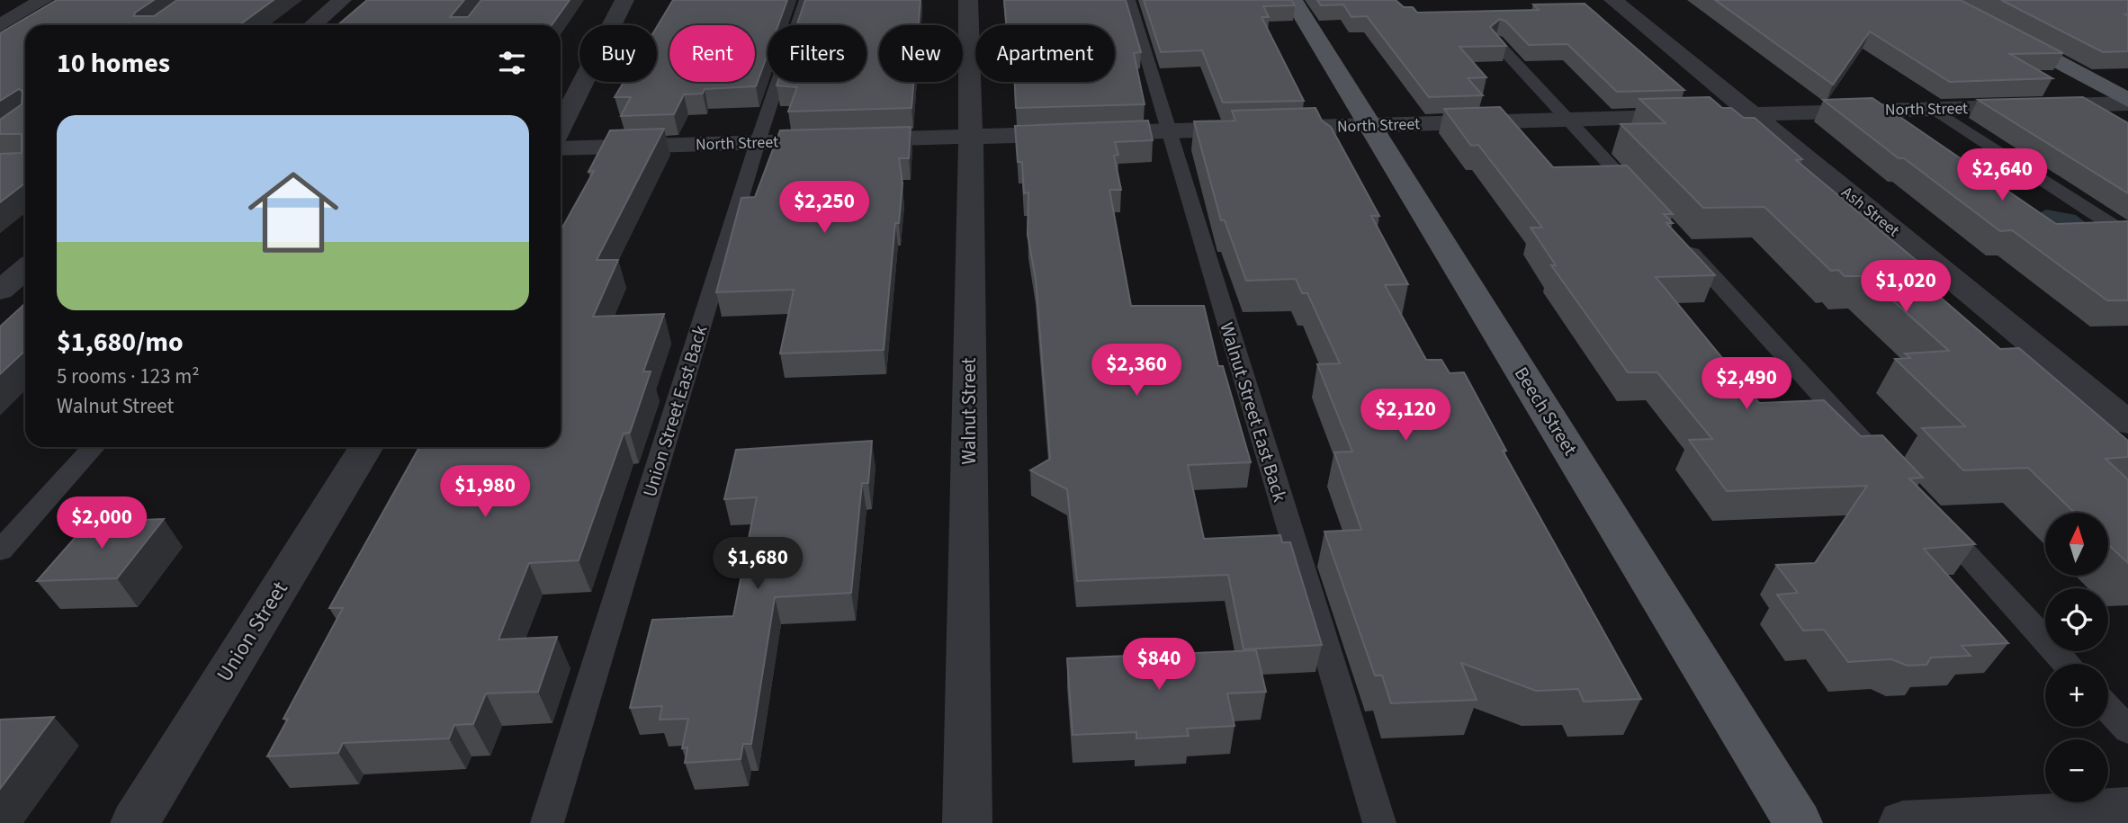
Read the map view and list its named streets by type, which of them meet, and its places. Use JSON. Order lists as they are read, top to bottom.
{
  "streets": {
    "main road": ["Beech Street"],
    "street": [
      "North Street",
      "Ash Street",
      "Walnut Street",
      "Union Street"
    ],
    "lane": ["Union Street East Back", "Walnut Street East Back"]
  },
  "crossings": [
    ["North Street", "Ash Street"],
    ["North Street", "Union Street East Back"],
    ["North Street", "Walnut Street"],
    ["North Street", "Beech Street"],
    ["North Street", "Walnut Street East Back"]
  ],
  "north": "top",
  "page": {
    "chip": [
      "Buy",
      "Rent",
      "Filters",
      "New",
      "Apartment"
    ],
    "heading": "10 homes",
    "list": [
      {
        "name": "$1,680/mo",
        "note": "5 rooms · 123 m² · Walnut Street"
      }
    ],
    "price": [
      "$2,640",
      "$2,250",
      "$1,020",
      "$2,360",
      "$2,490",
      "$2,120",
      "$1,980",
      "$2,000",
      "$1,680",
      "$840"
    ],
    "map_buttons": ["+", "−"]
  }
}
